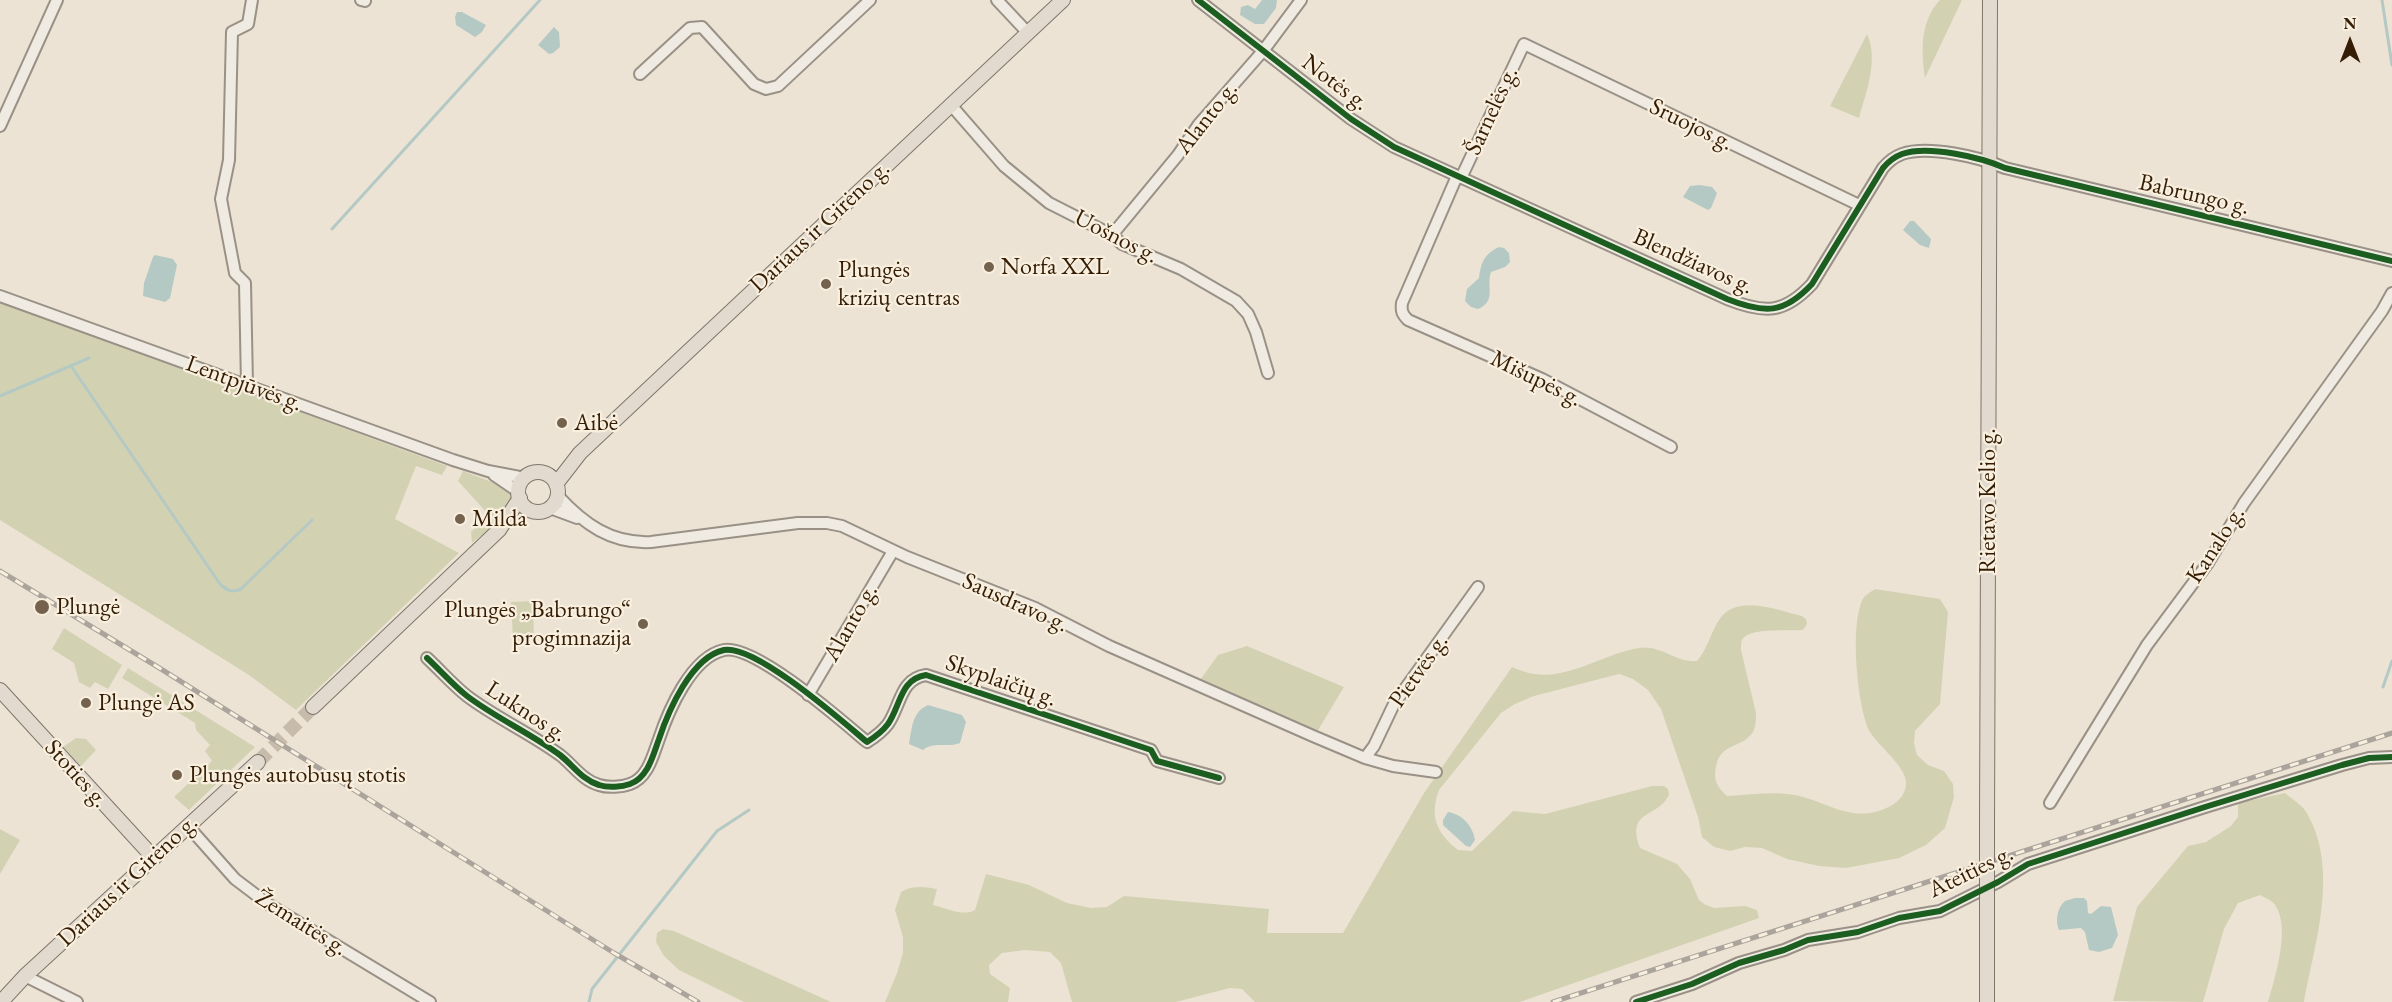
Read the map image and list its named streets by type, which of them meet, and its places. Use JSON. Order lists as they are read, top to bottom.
{
  "streets": {
    "main road": ["Dariaus ir Girėno g.", "Rietavo Kelio g.", "Stoties g."],
    "street": [
      "Notės g.",
      "Šarnelės g.",
      "Alanto g.",
      "Sruojos g.",
      "Babrungo g.",
      "Uošnos g.",
      "Blendžiavos g.",
      "Mišupės g.",
      "Lentpjūvės g.",
      "Kanalo g.",
      "Sausdravo g.",
      "Pietvės g.",
      "Skyplaičių g.",
      "Luknos g.",
      "Ateities g.",
      "Žemaitės g."
    ]
  },
  "crossings": [
    ["Notės g.", "Šarnelės g."],
    ["Notės g.", "Alanto g."],
    ["Notės g.", "Blendžiavos g."],
    ["Šarnelės g.", "Sruojos g."],
    ["Šarnelės g.", "Blendžiavos g."],
    ["Šarnelės g.", "Mišupės g."],
    ["Alanto g.", "Uošnos g."],
    ["Alanto g.", "Sausdravo g."],
    ["Alanto g.", "Skyplaičių g."],
    ["Sruojos g.", "Blendžiavos g."],
    ["Babrungo g.", "Blendžiavos g."],
    ["Babrungo g.", "Rietavo Kelio g."],
    ["Dariaus ir Girėno g.", "Uošnos g."],
    ["Dariaus ir Girėno g.", "Lentpjūvės g."],
    ["Dariaus ir Girėno g.", "Sausdravo g."],
    ["Dariaus ir Girėno g.", "Stoties g."],
    ["Dariaus ir Girėno g.", "Žemaitės g."],
    ["Blendžiavos g.", "Rietavo Kelio g."],
    ["Lentpjūvės g.", "Sausdravo g."],
    ["Sausdravo g.", "Pietvės g."],
    ["Skyplaičių g.", "Luknos g."]
  ],
  "places": [
    "Norfa XXL",
    "Plungės krizių centras",
    "Aibė",
    "Milda",
    "Plungė",
    "Plungės „Babrungo“ progimnazija",
    "Plungė AS",
    "Plungės autobusų stotis"
  ],
  "north": "top"
}
